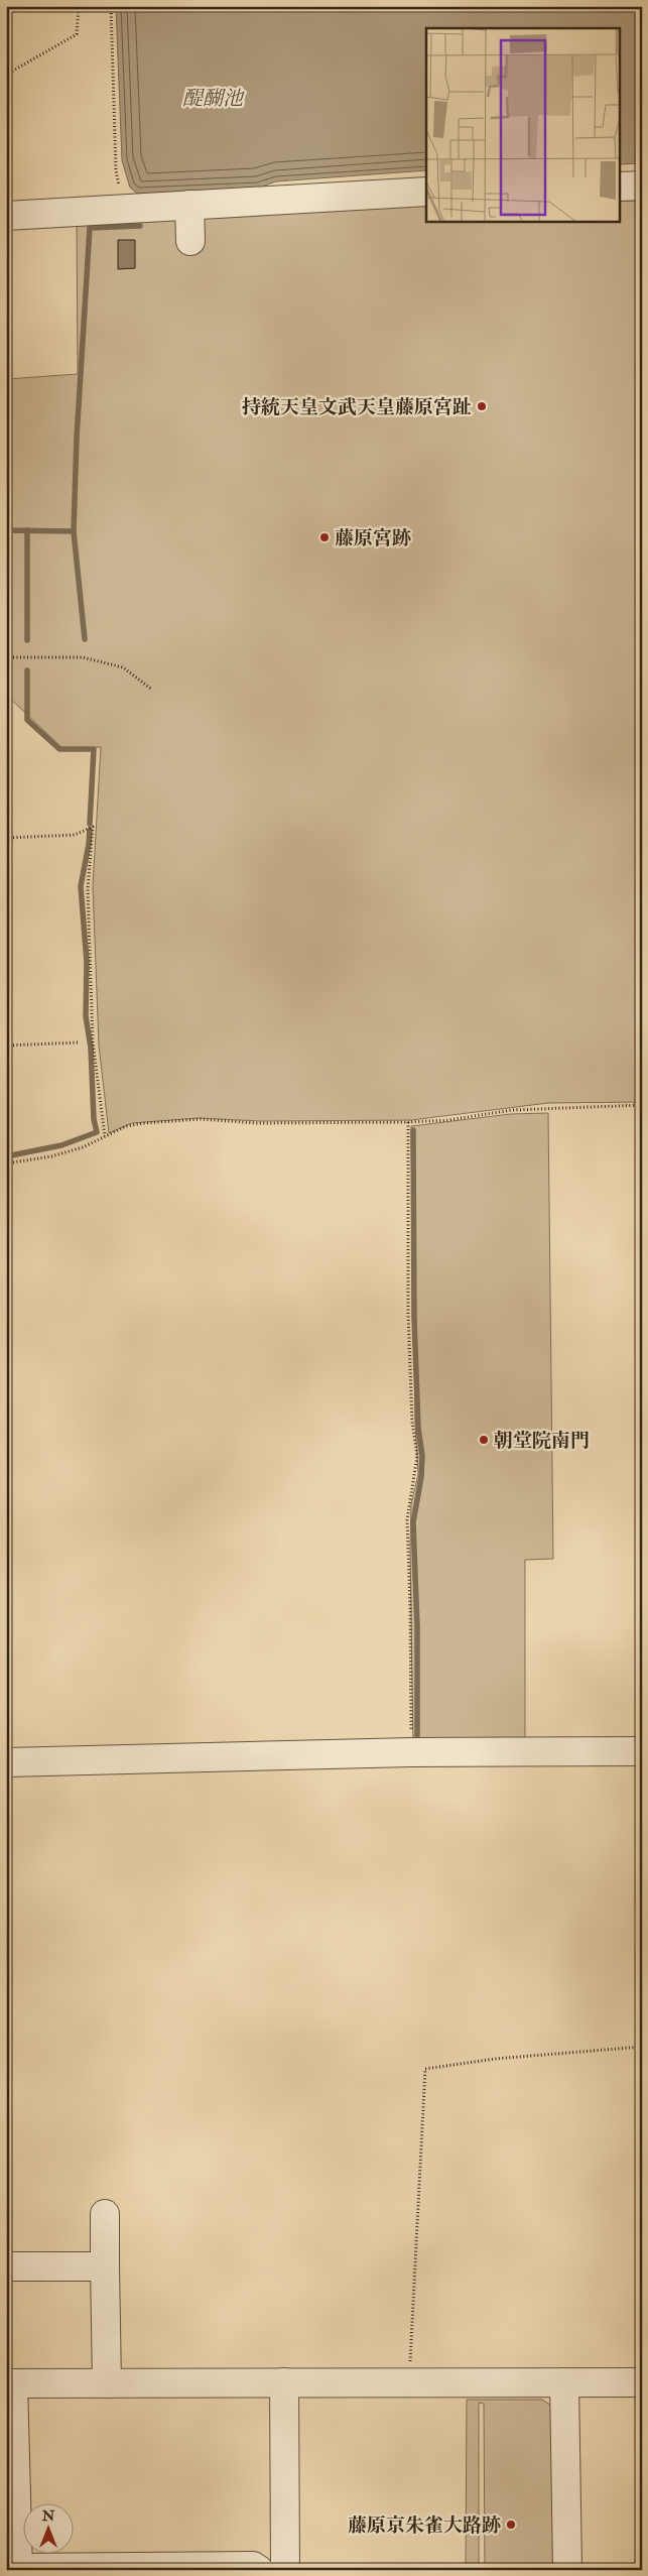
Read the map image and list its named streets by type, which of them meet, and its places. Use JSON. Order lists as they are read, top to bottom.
{
  "water": ["醍醐池"],
  "places": [
    "持統天皇文武天皇藤原宮趾",
    "藤原宮跡",
    "朝堂院南門",
    "藤原京朱雀大路跡"
  ],
  "north": "top"
}
